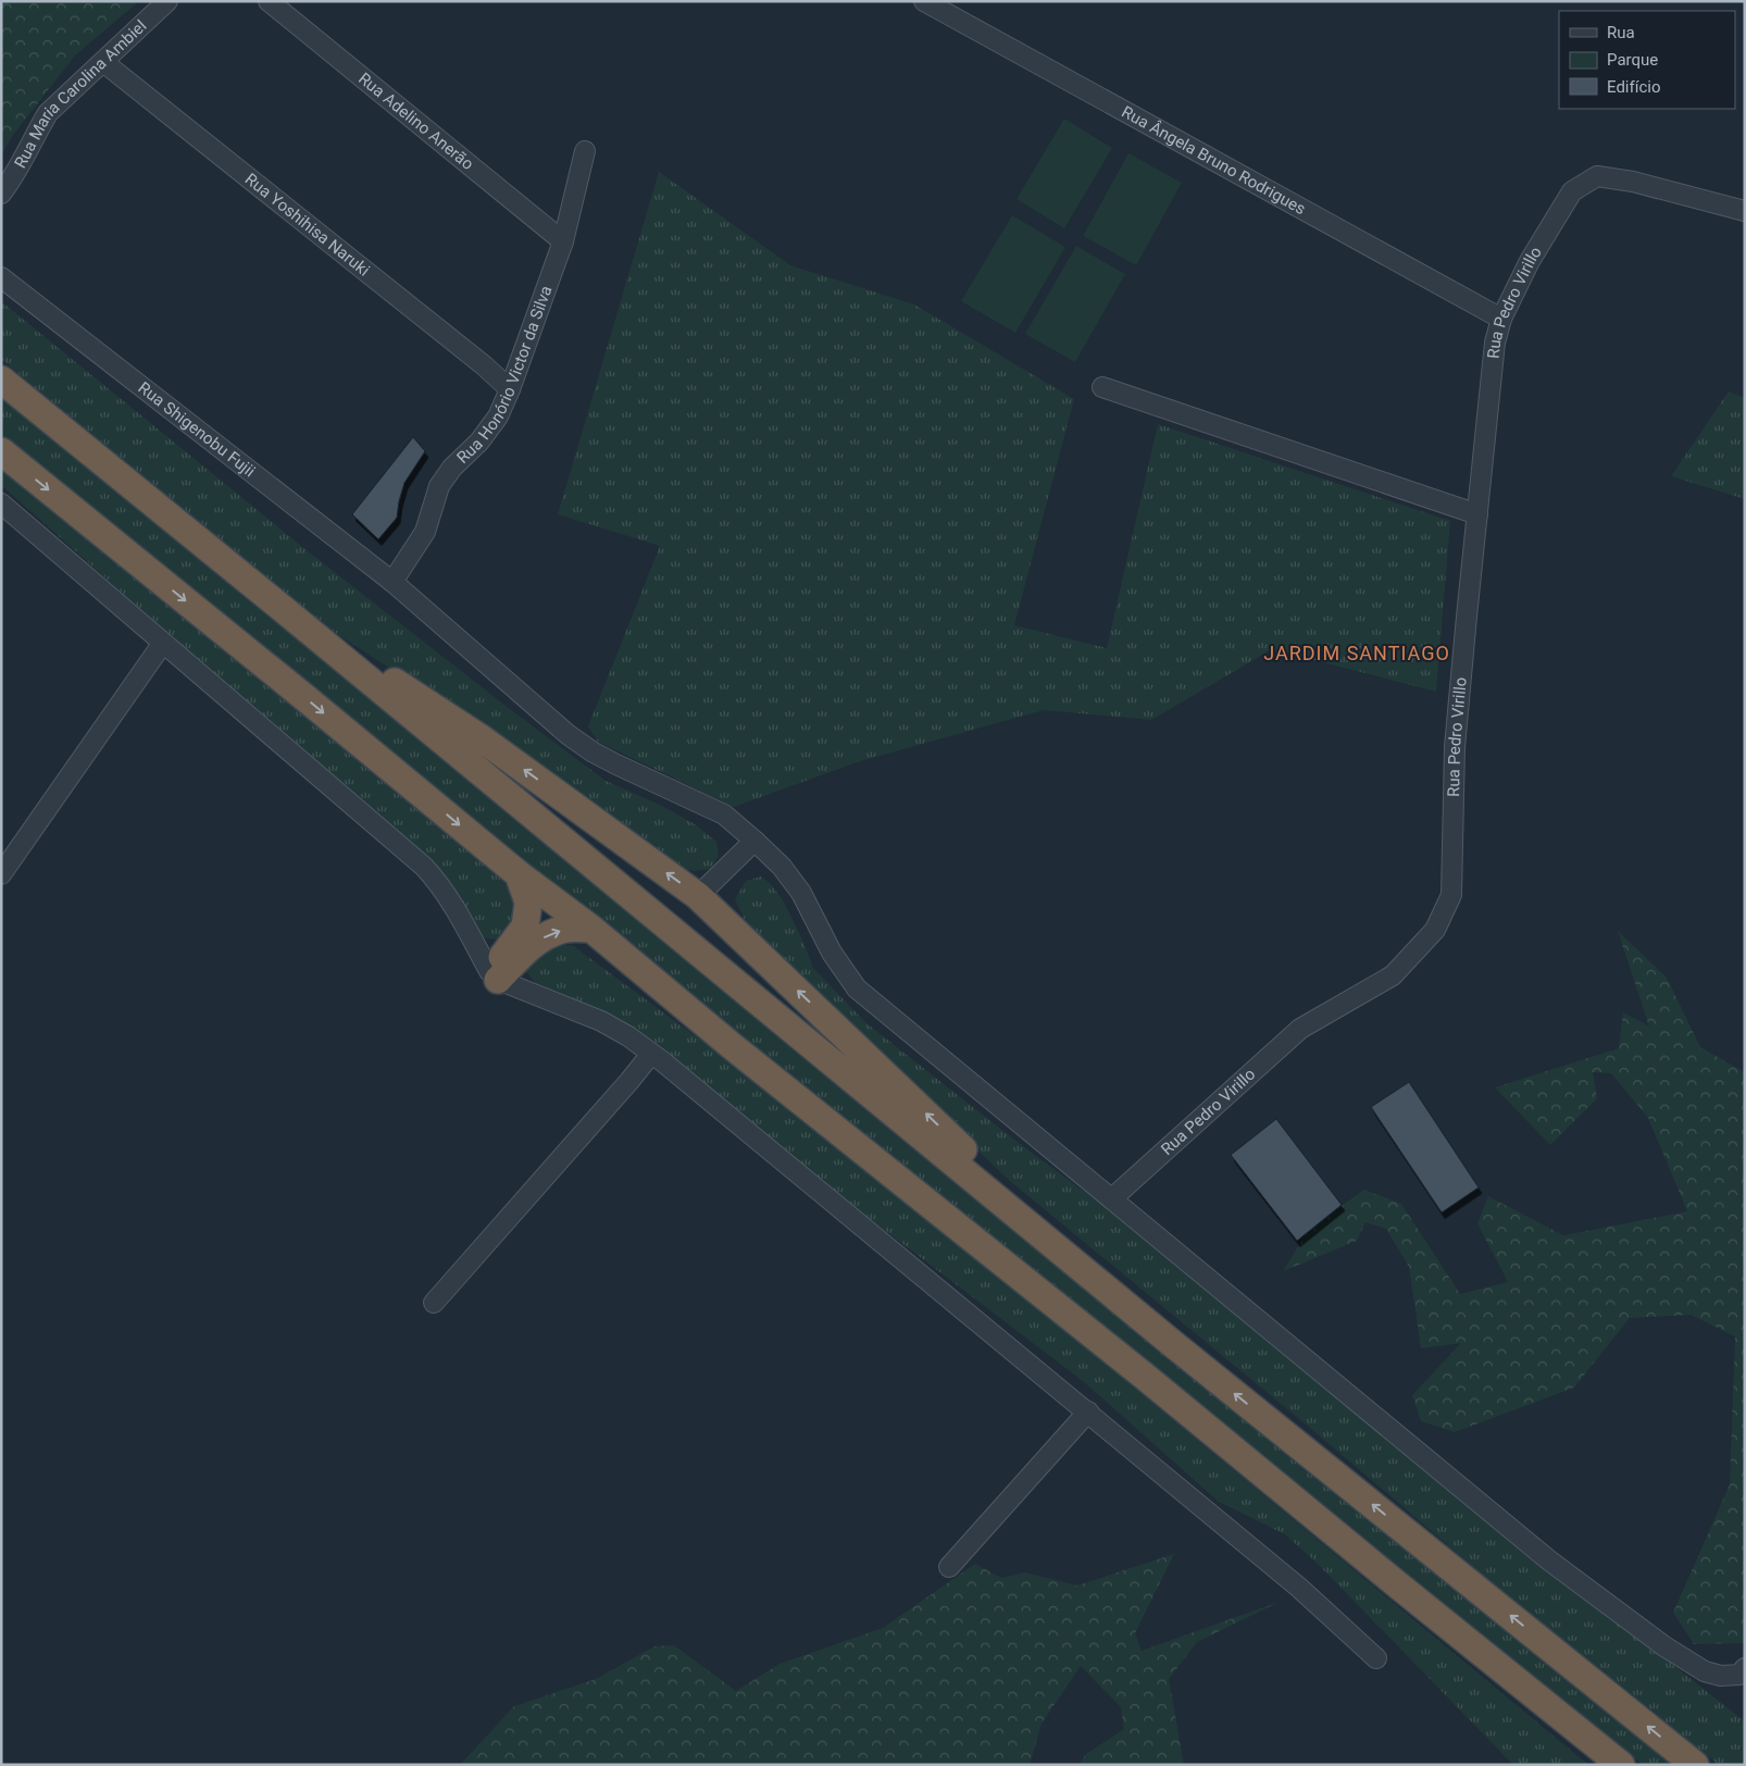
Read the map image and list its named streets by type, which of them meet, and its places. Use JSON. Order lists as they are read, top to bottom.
{
  "streets": {
    "street": [
      "Rua Maria Carolina Ambiel",
      "Rua Adelino Anerão",
      "Rua Ângela Bruno Rodrigues",
      "Rua Yoshihisa Naruki",
      "Rua Pedro Virillo",
      "Rua Honório Victor da Silva",
      "Rua Shigenobu Fujii"
    ]
  },
  "crossings": [
    ["Rua Maria Carolina Ambiel", "Rua Yoshihisa Naruki"],
    ["Rua Adelino Anerão", "Rua Honório Victor da Silva"],
    ["Rua Ângela Bruno Rodrigues", "Rua Pedro Virillo"],
    ["Rua Yoshihisa Naruki", "Rua Honório Victor da Silva"],
    ["Rua Pedro Virillo", "Rua Shigenobu Fujii"],
    ["Rua Honório Victor da Silva", "Rua Shigenobu Fujii"]
  ],
  "districts": ["JARDIM SANTIAGO"],
  "legend": ["Rua", "Parque", "Edifício"]
}
